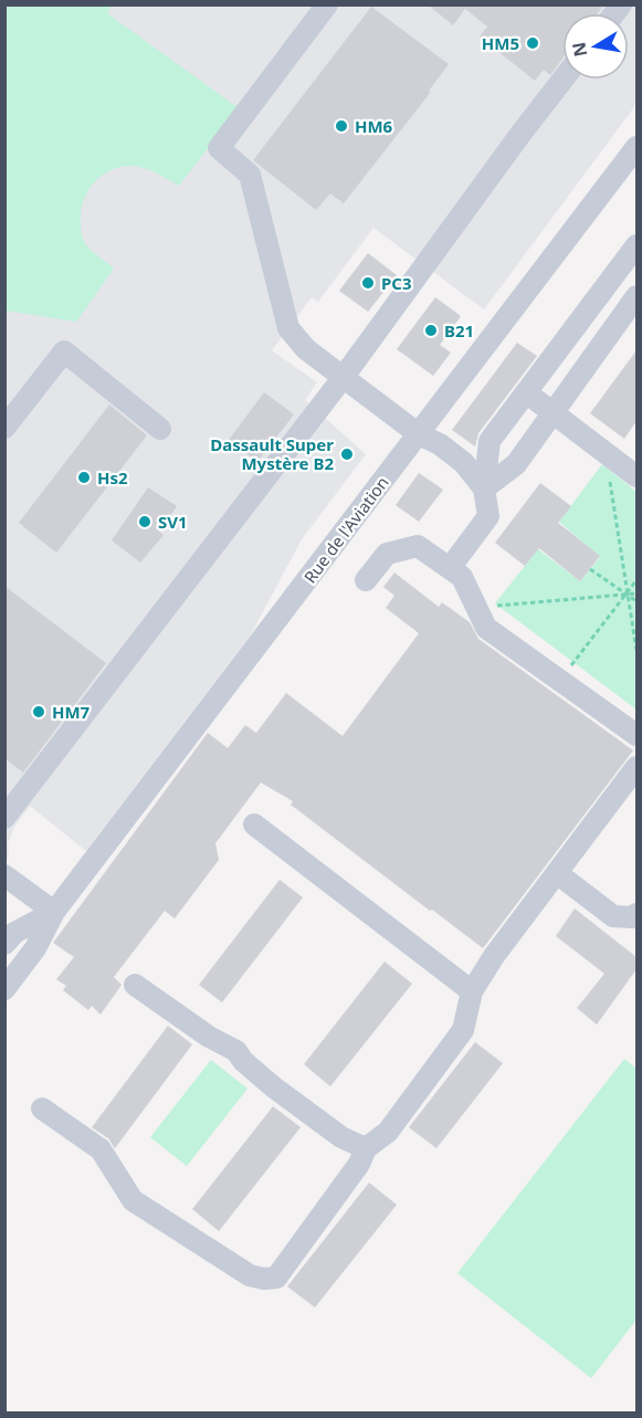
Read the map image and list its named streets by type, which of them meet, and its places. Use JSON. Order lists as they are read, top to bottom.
{
  "streets": {
    "street": ["Rue de l'Aviation"]
  },
  "places": [
    "HM5",
    "HM6",
    "PC3",
    "B21",
    "Dassault Super Mystère B2",
    "Hs2",
    "SV1",
    "HM7"
  ],
  "north": "left"
}
